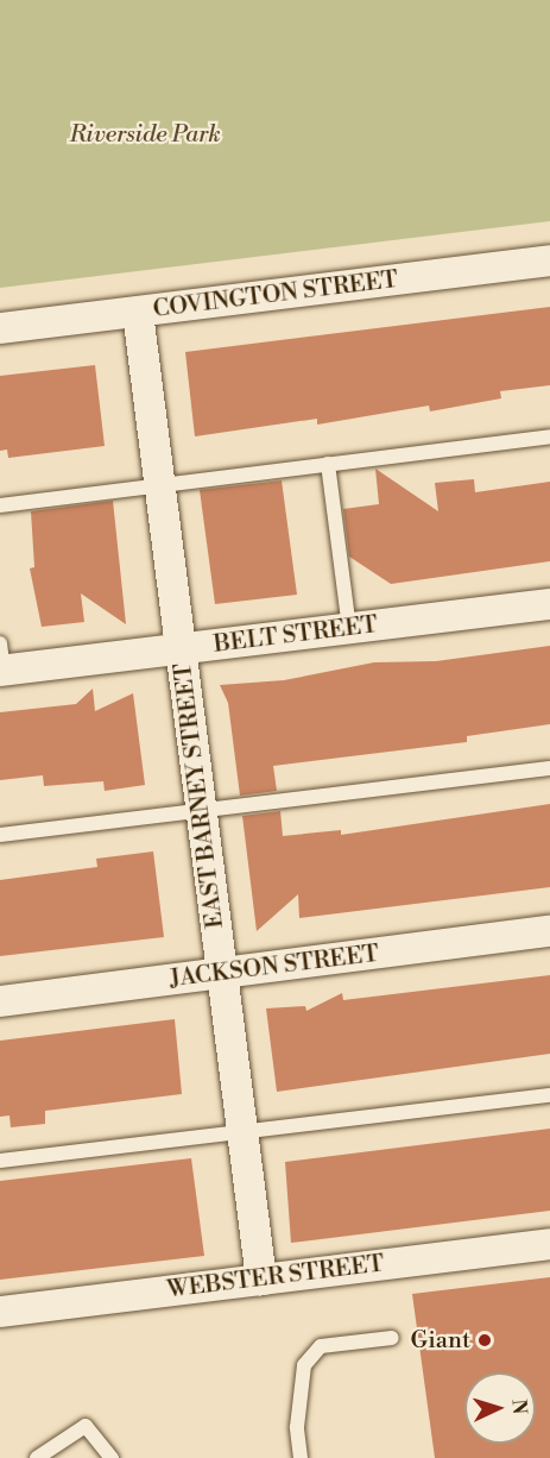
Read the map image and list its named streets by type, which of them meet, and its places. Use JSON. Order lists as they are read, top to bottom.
{
  "streets": {
    "street": [
      "COVINGTON STREET",
      "BELT STREET",
      "EAST BARNEY STREET",
      "JACKSON STREET",
      "WEBSTER STREET"
    ]
  },
  "crossings": [
    ["COVINGTON STREET", "EAST BARNEY STREET"],
    ["BELT STREET", "EAST BARNEY STREET"],
    ["EAST BARNEY STREET", "JACKSON STREET"],
    ["EAST BARNEY STREET", "WEBSTER STREET"]
  ],
  "parks": ["Riverside Park"],
  "places": ["Giant"],
  "north": "right"
}
